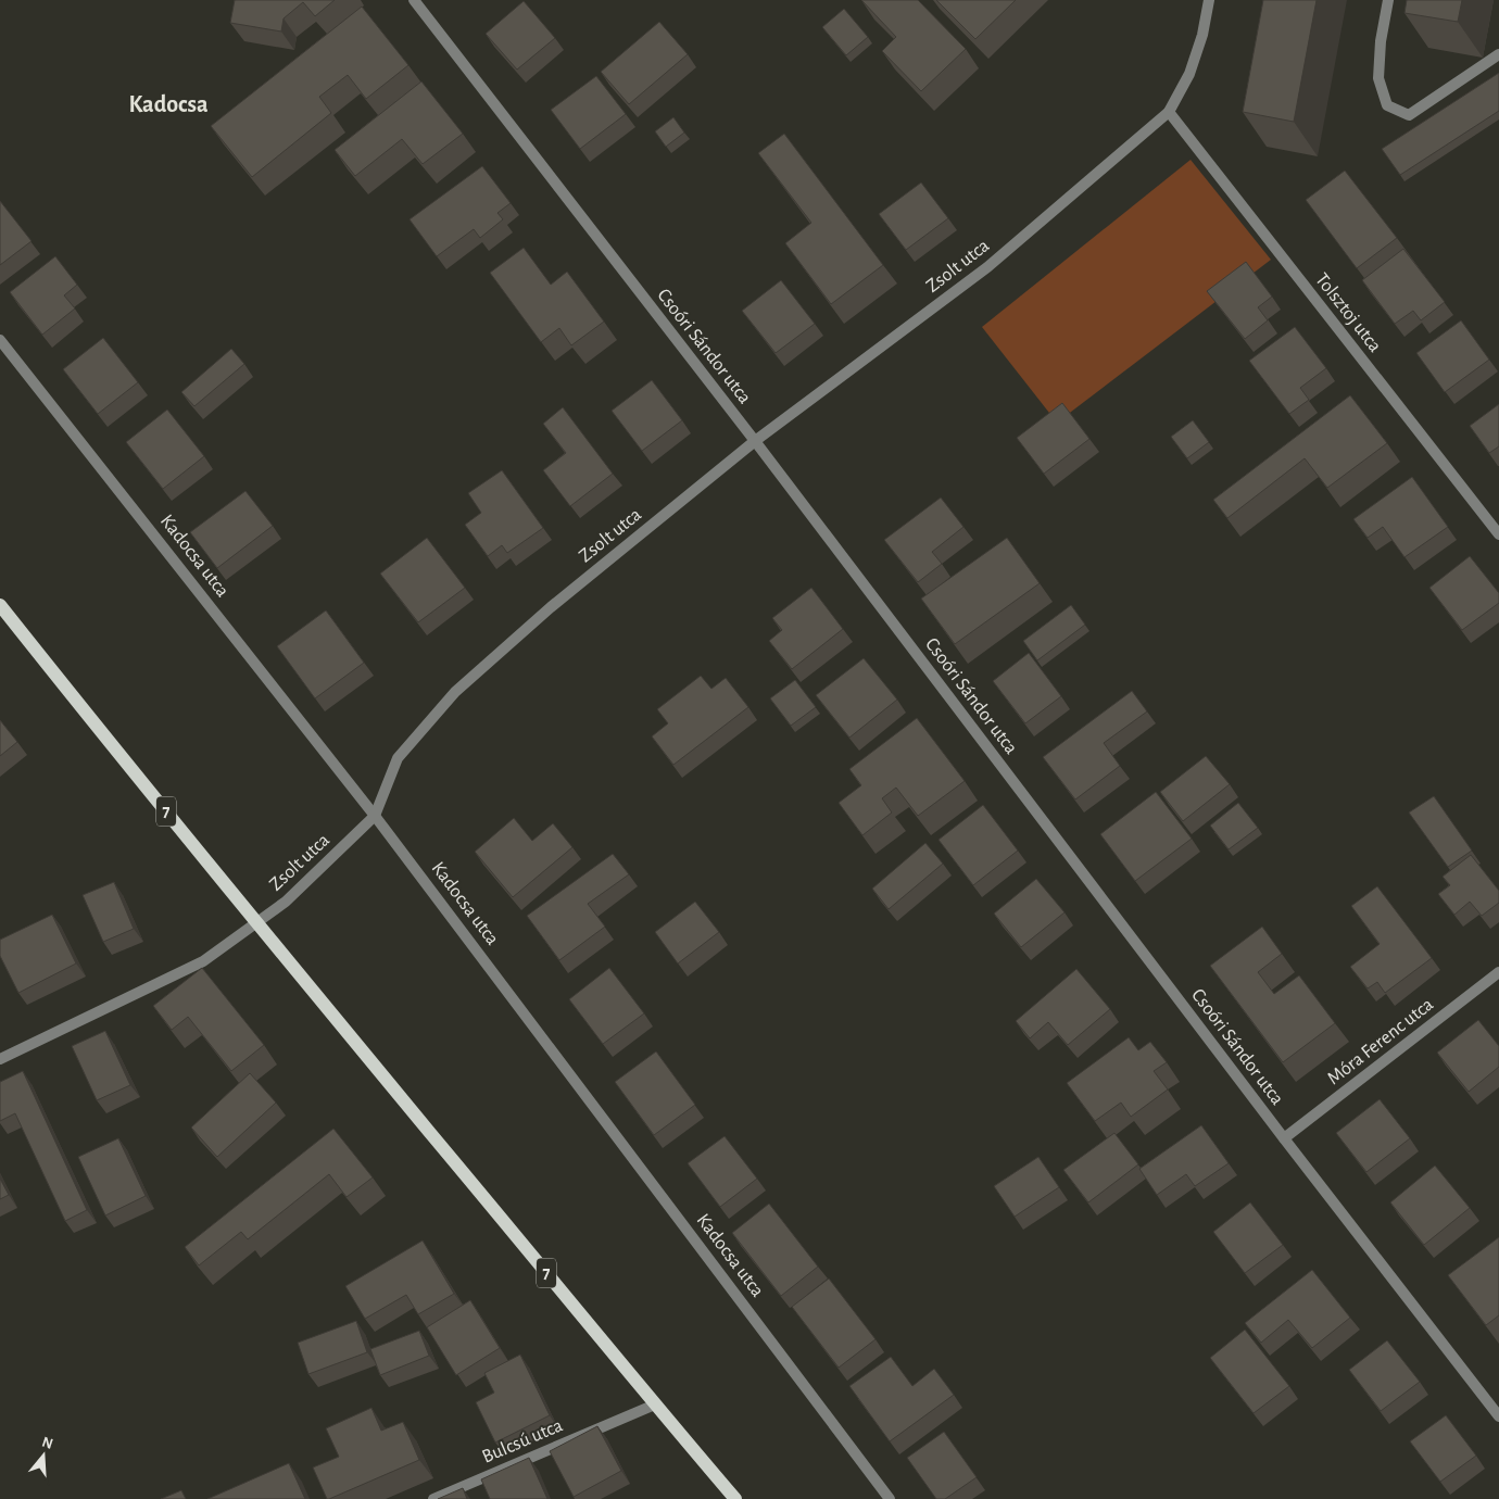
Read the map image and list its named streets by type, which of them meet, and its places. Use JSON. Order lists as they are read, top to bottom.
{
  "streets": {
    "main road": ["7"],
    "street": [
      "Zsolt utca",
      "Tolsztoj utca",
      "Csoóri Sándor utca",
      "Kadocsa utca",
      "Móra Ferenc utca",
      "Bulcsú utca"
    ]
  },
  "crossings": [
    ["Zsolt utca", "Tolsztoj utca"],
    ["Zsolt utca", "Csoóri Sándor utca"],
    ["Zsolt utca", "Kadocsa utca"],
    ["Zsolt utca", "7"],
    ["Csoóri Sándor utca", "Móra Ferenc utca"],
    ["7", "Bulcsú utca"]
  ],
  "districts": ["Kadocsa"],
  "north": "top"
}
